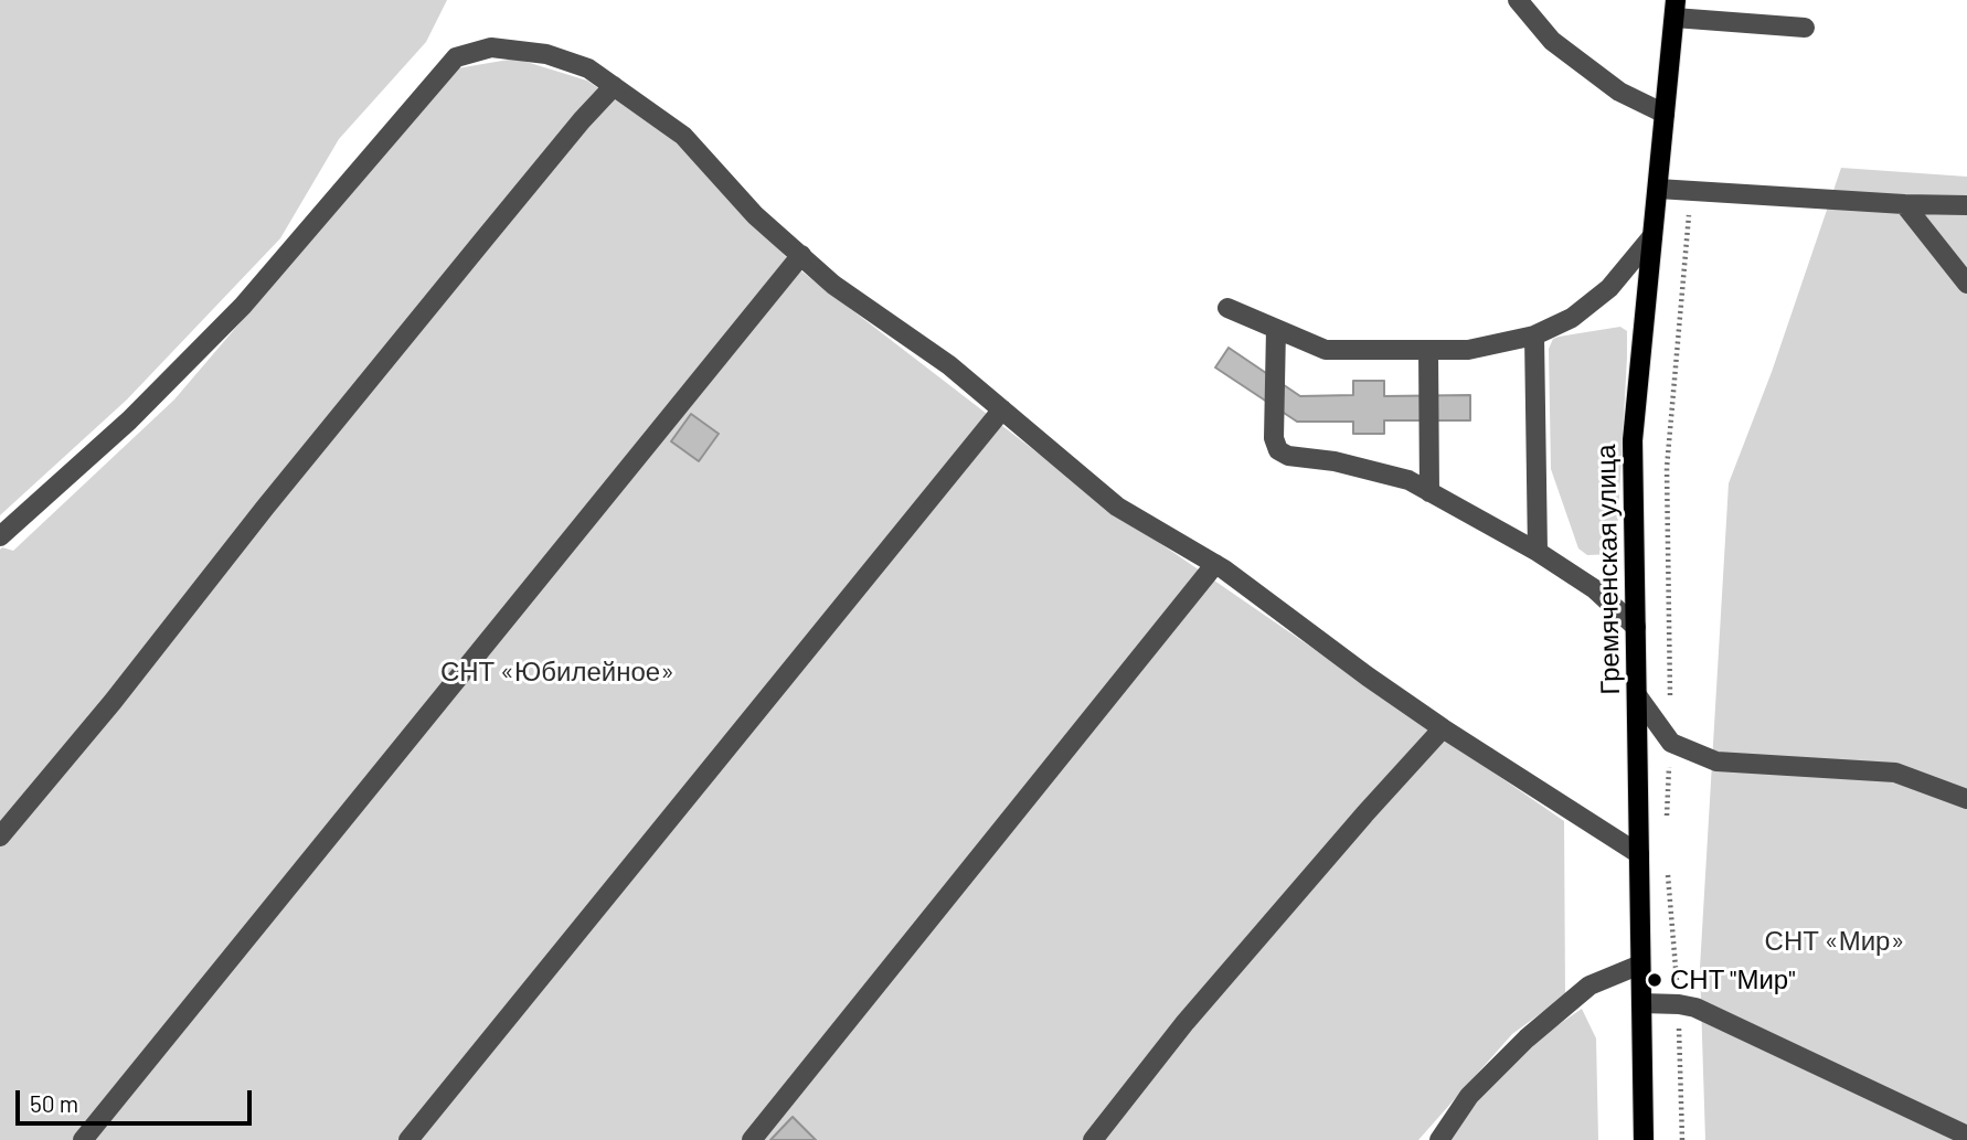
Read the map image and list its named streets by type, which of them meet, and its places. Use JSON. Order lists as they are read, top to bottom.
{
  "streets": {
    "main road": ["Гремяченская улица"]
  },
  "parks": ["СНТ «Юбилейное»", "СНТ «Мир»"],
  "places": ["СНТ \"Мир\""],
  "scale_bar": "50 m"
}
